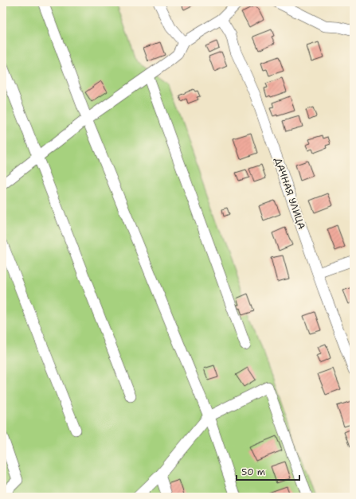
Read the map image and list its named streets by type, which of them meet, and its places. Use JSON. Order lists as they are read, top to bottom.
{
  "streets": {
    "street": ["ДАЧНАЯ УЛИЦА"]
  },
  "scale_bar": "50 m"
}
